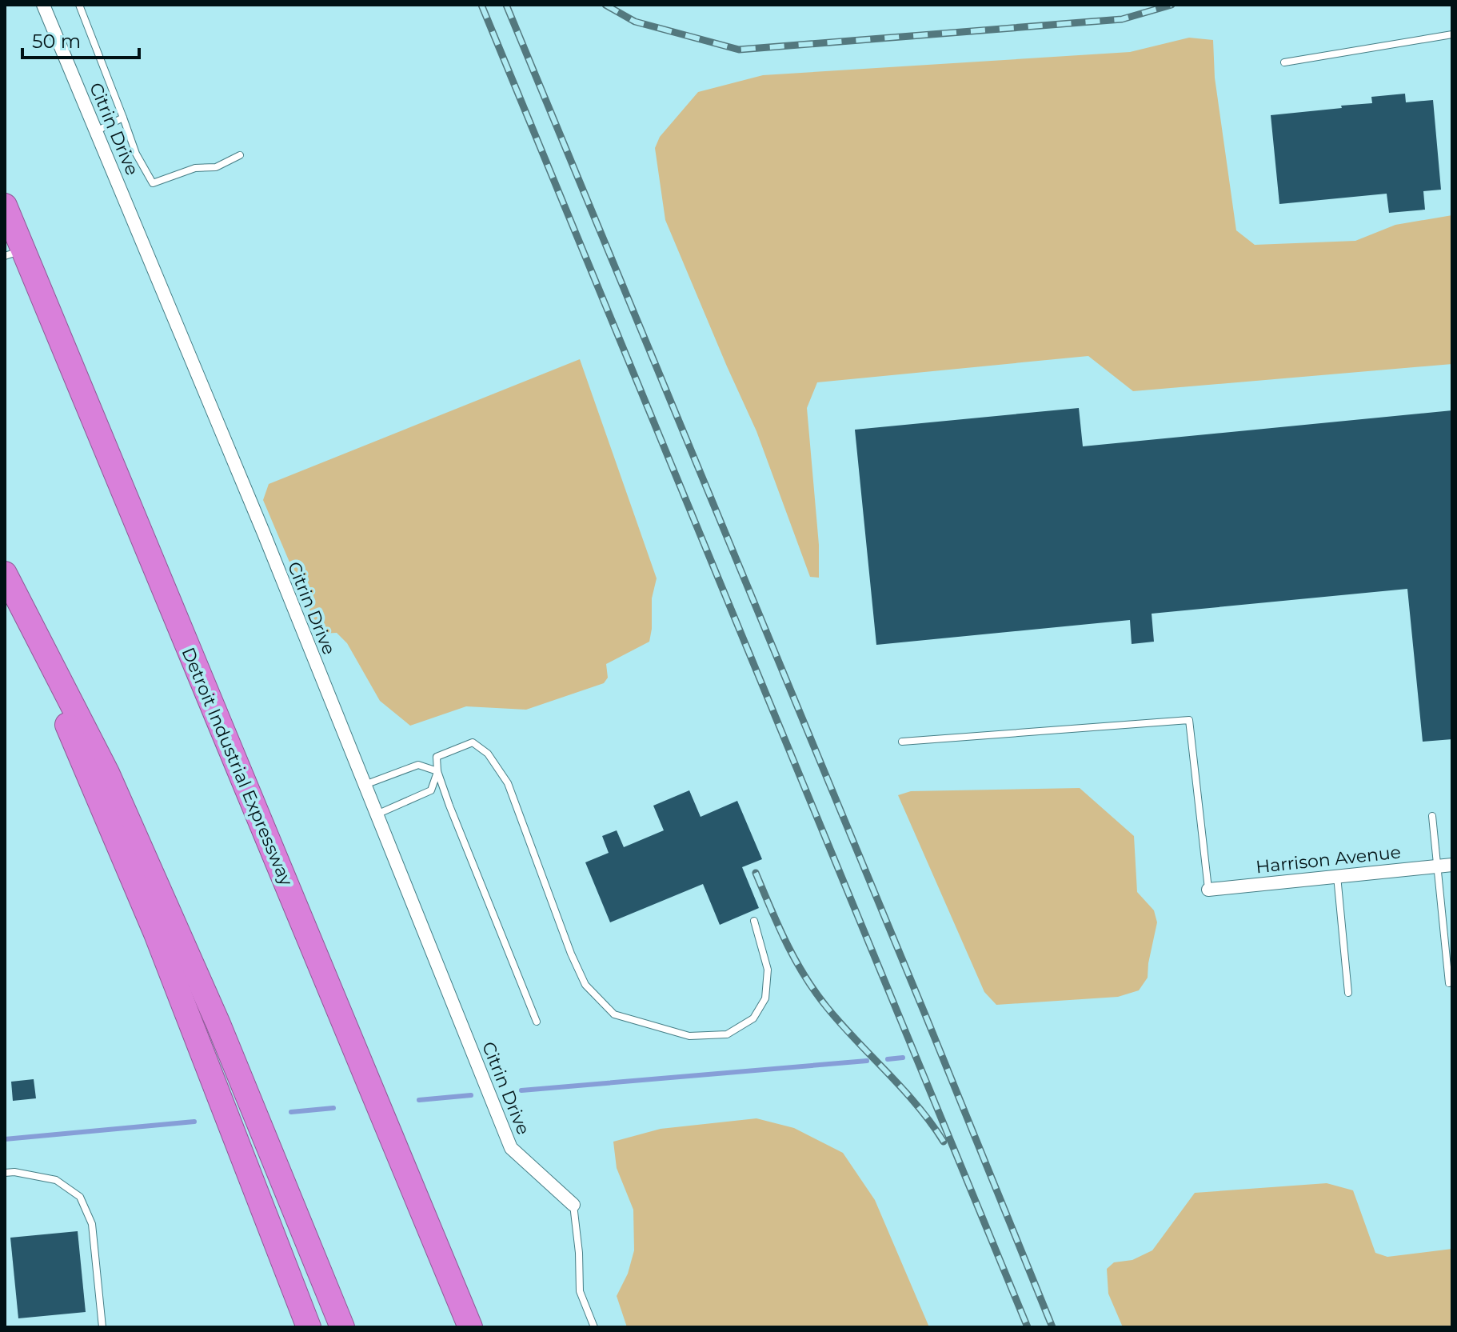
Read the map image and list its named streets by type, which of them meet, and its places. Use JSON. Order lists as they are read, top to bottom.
{
  "streets": {
    "highway": ["Detroit Industrial Expressway"],
    "street": ["Citrin Drive", "Harrison Avenue"]
  },
  "scale_bar": "50 m"
}
